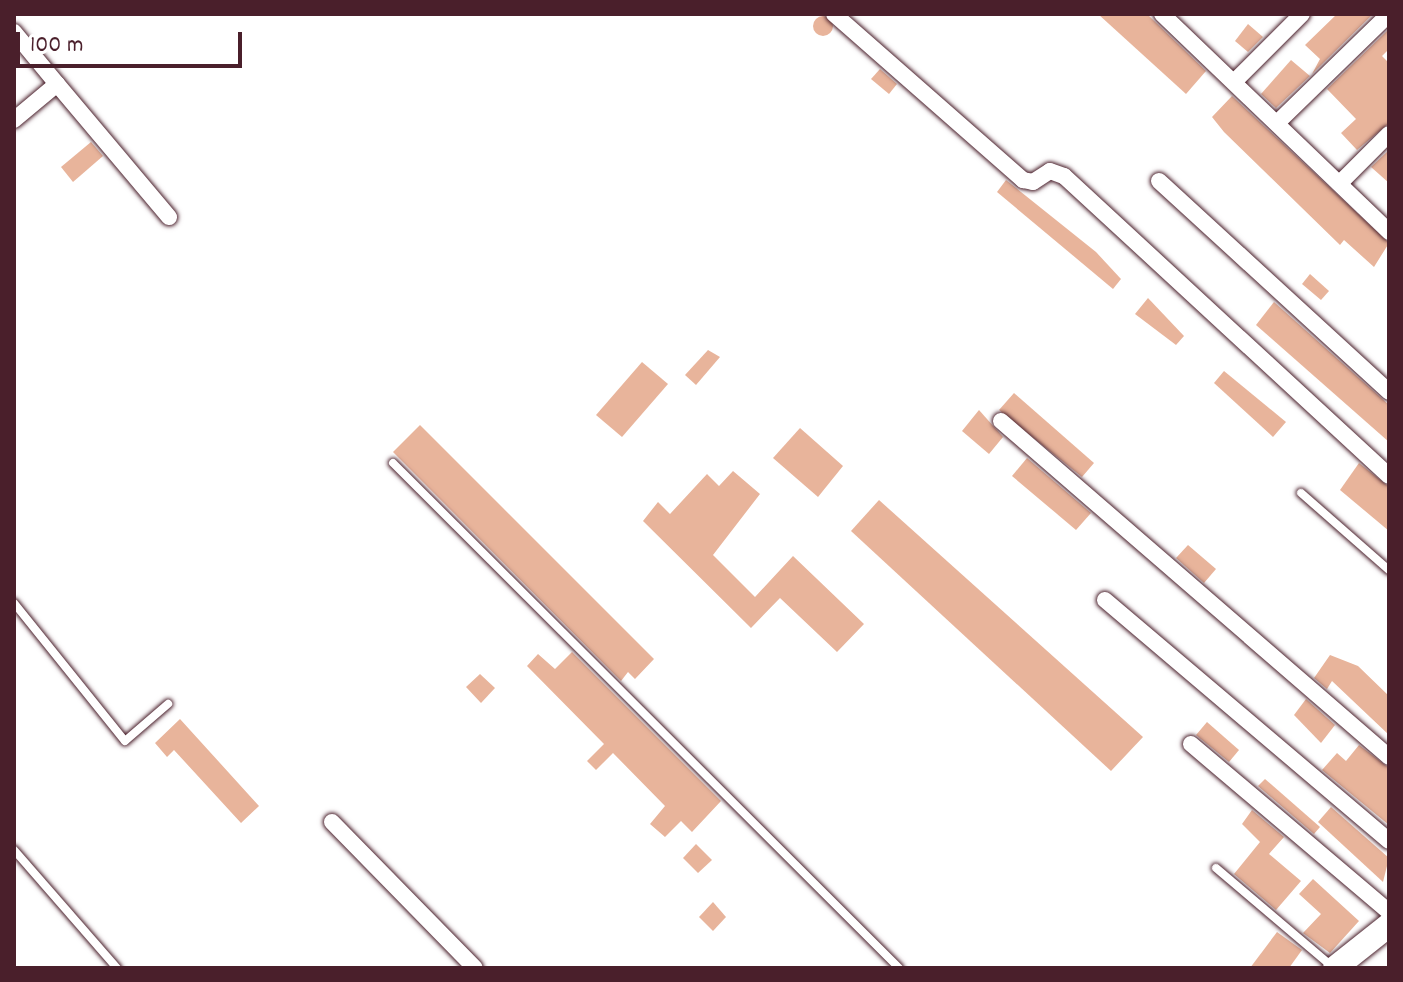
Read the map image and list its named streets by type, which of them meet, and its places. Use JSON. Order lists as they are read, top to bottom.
{
  "scale_bar": "100 m"
}
